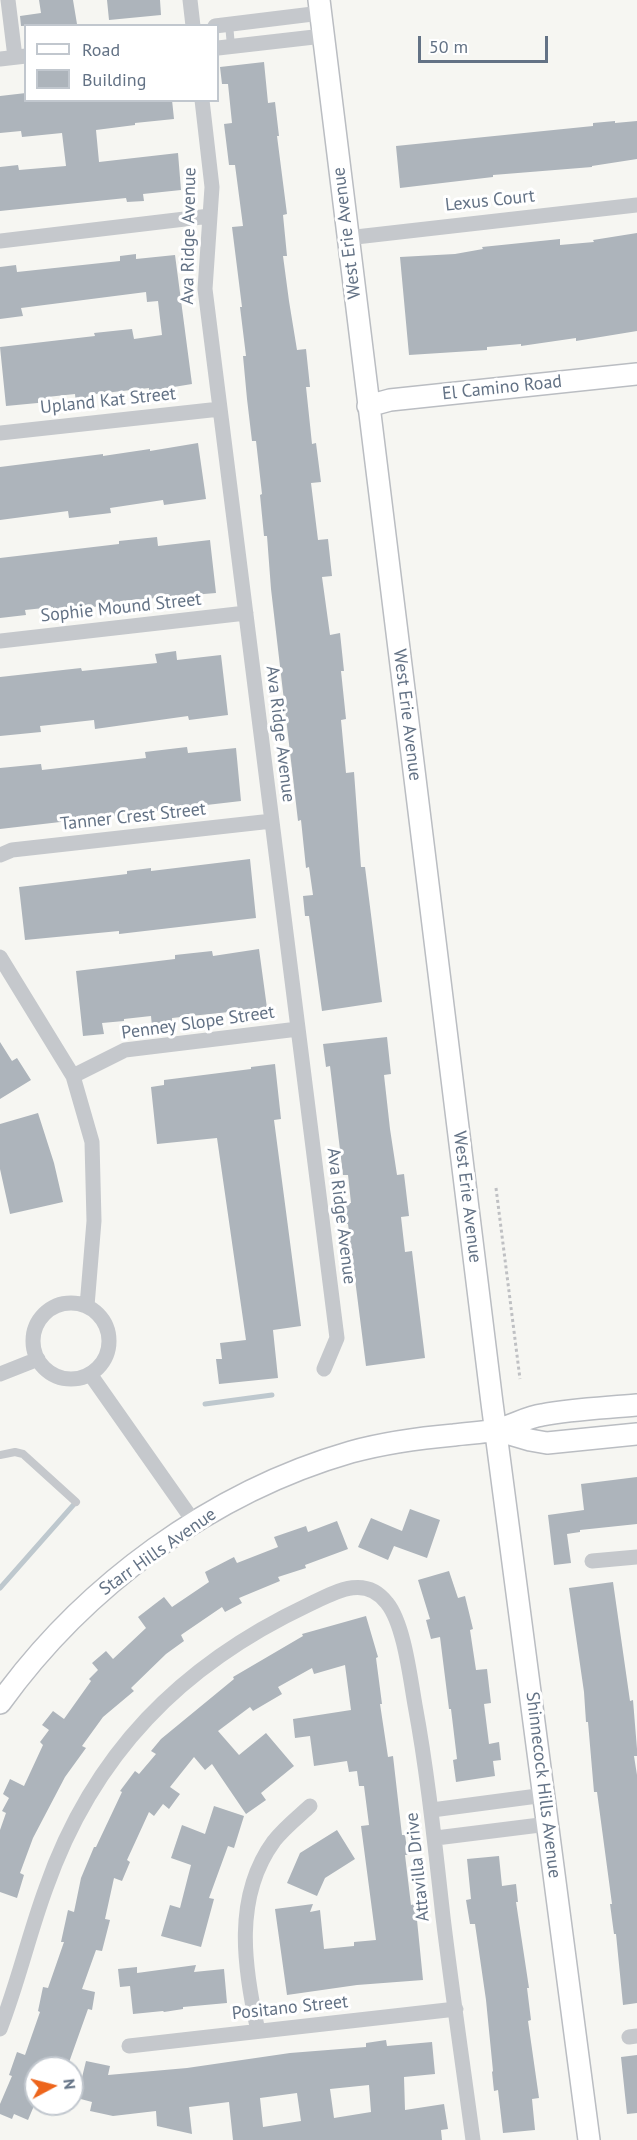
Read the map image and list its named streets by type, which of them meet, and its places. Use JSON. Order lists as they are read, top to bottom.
{
  "streets": {
    "street": [
      "Lexus Court",
      "West Erie Avenue",
      "Ava Ridge Avenue",
      "El Camino Road",
      "Upland Kat Street",
      "Sophie Mound Street",
      "Tanner Crest Street",
      "Penney Slope Street",
      "Starr Hills Avenue",
      "Shinnecock Hills Avenue",
      "Attavilla Drive",
      "Positano Street"
    ]
  },
  "crossings": [
    ["Lexus Court", "West Erie Avenue"],
    ["West Erie Avenue", "El Camino Road"],
    ["West Erie Avenue", "Starr Hills Avenue"],
    ["West Erie Avenue", "Shinnecock Hills Avenue"],
    ["Ava Ridge Avenue", "Upland Kat Street"],
    ["Ava Ridge Avenue", "Sophie Mound Street"],
    ["Ava Ridge Avenue", "Tanner Crest Street"],
    ["Ava Ridge Avenue", "Penney Slope Street"],
    ["Starr Hills Avenue", "Shinnecock Hills Avenue"],
    ["Attavilla Drive", "Positano Street"]
  ],
  "legend": ["Road", "Building"],
  "scale_bar": "50 m",
  "north": "right"
}
